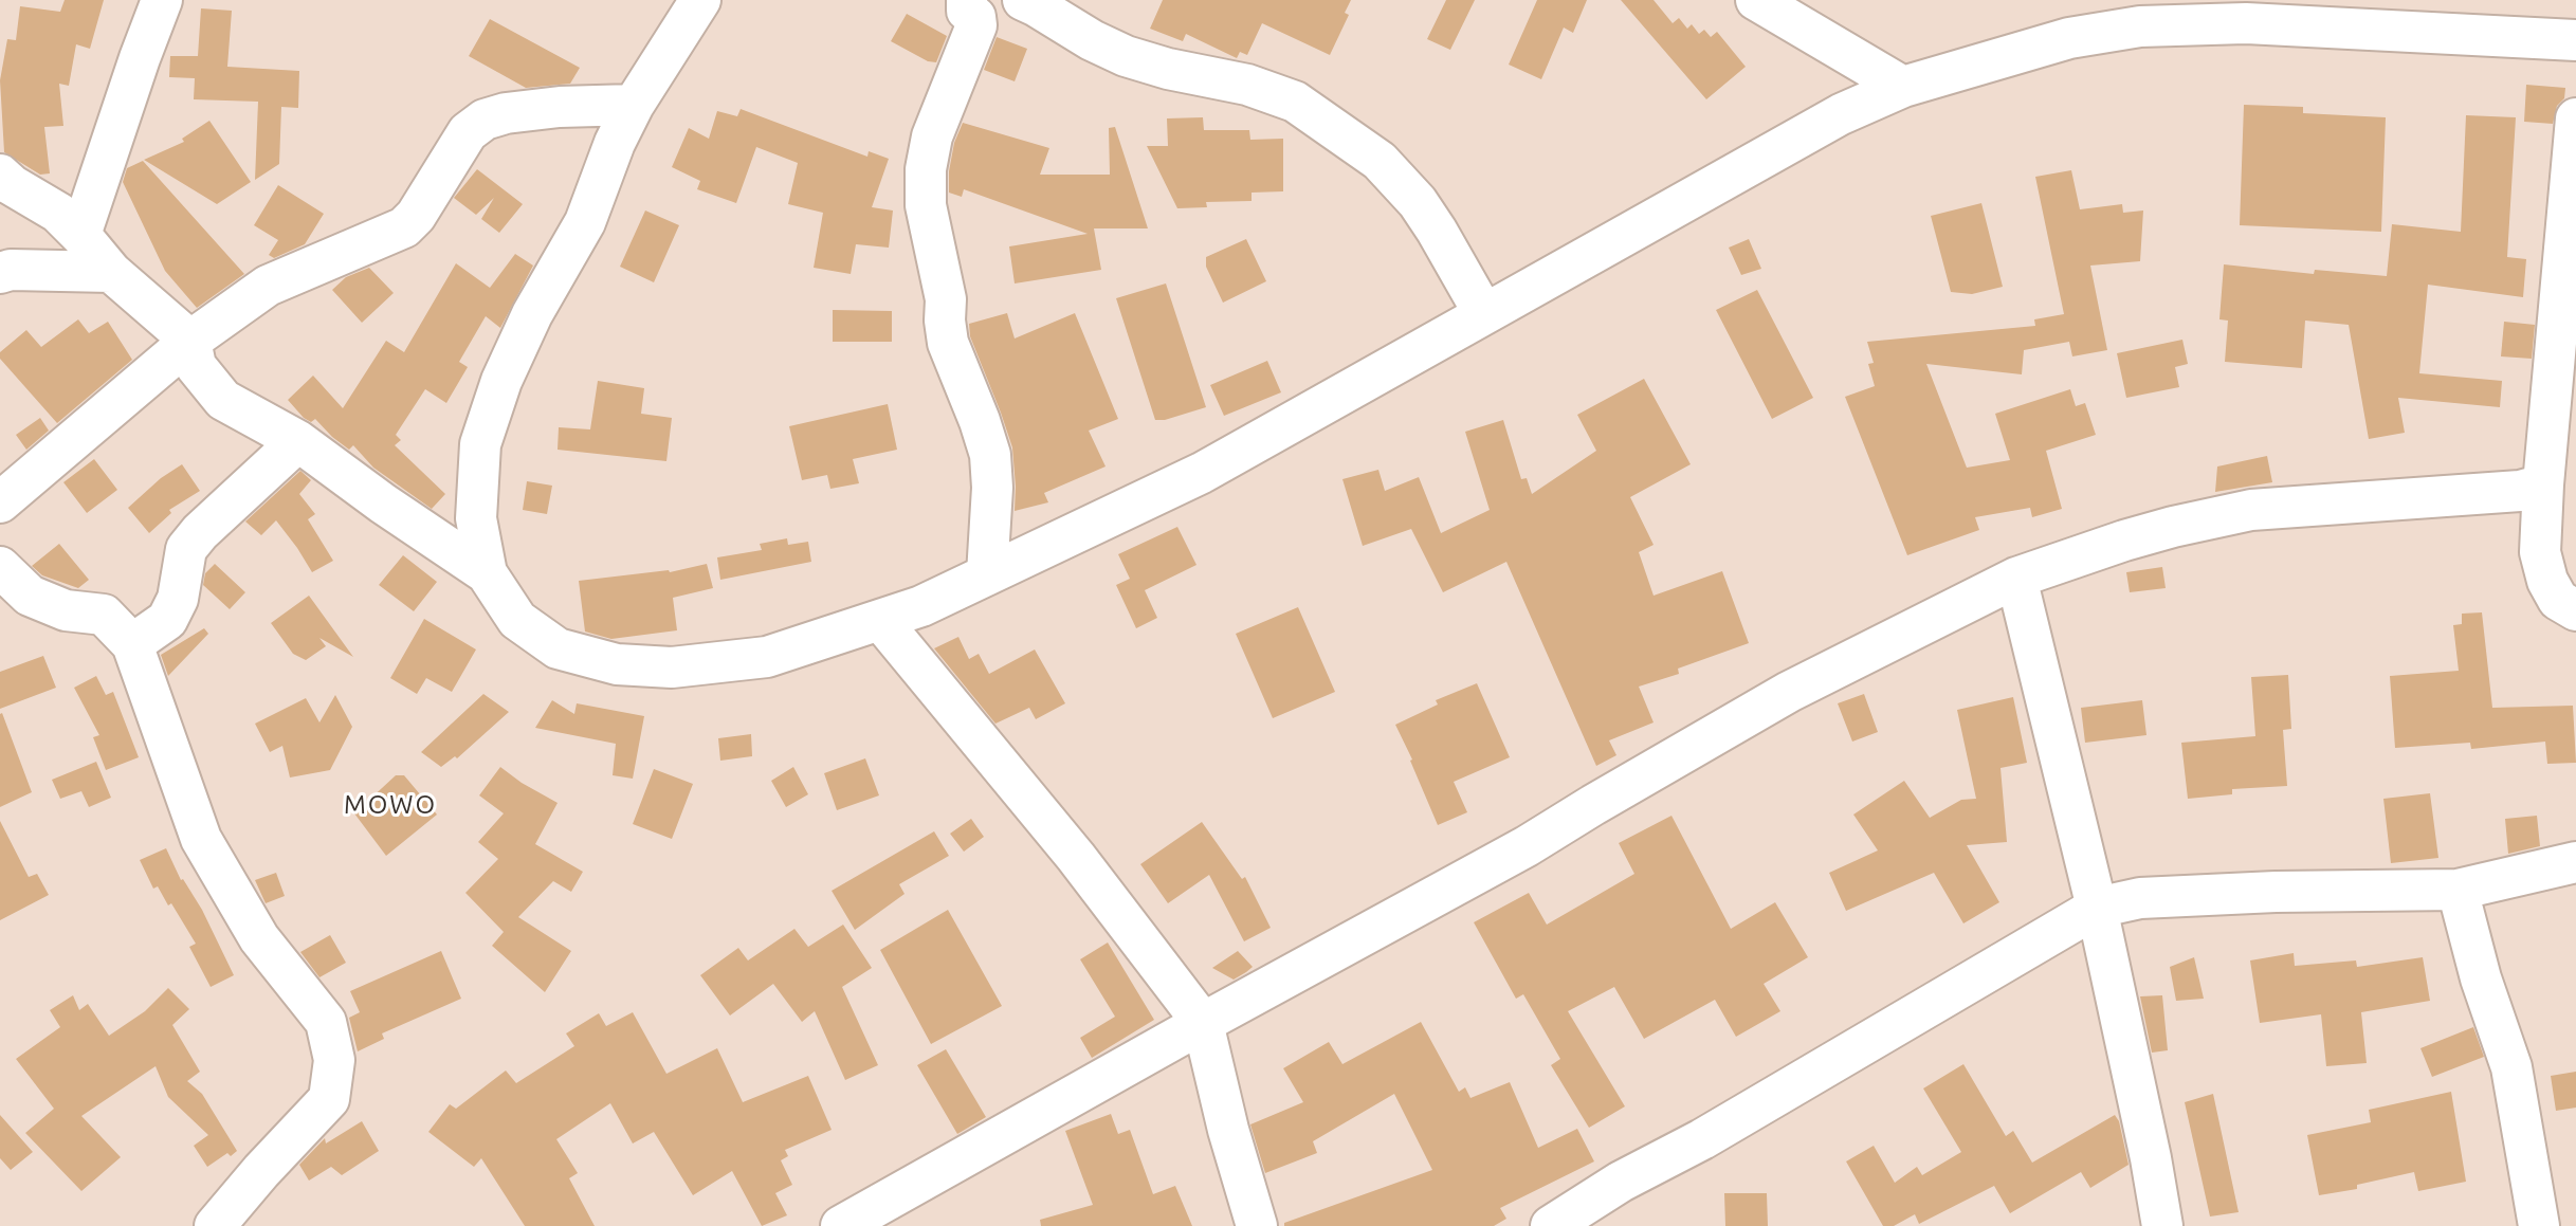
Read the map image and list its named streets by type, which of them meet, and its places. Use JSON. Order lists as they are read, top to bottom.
{
  "districts": ["MOWO"]
}
